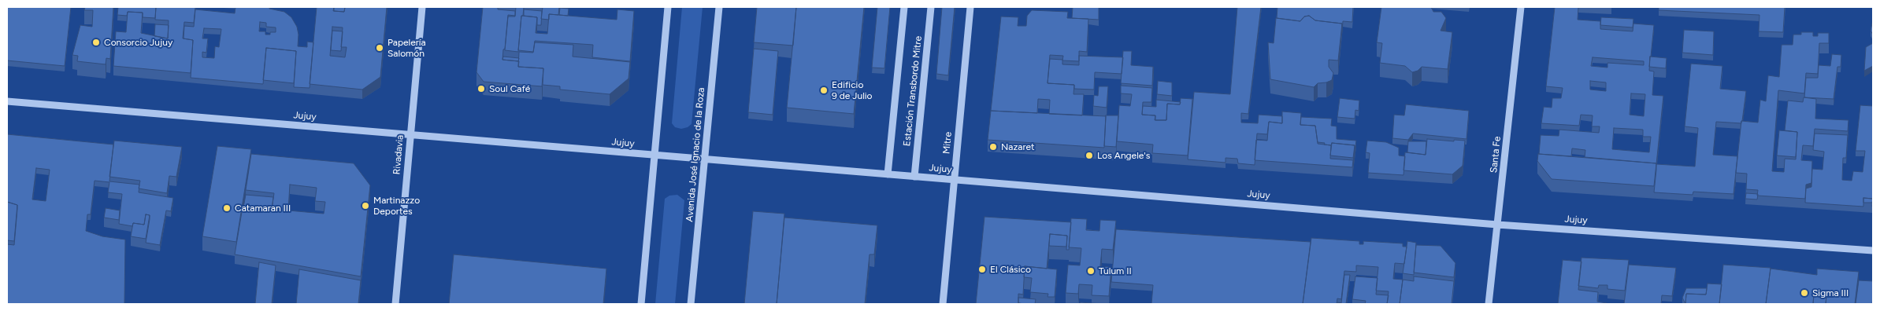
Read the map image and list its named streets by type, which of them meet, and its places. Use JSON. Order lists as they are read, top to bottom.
{
  "streets": {
    "street": [
      "Estación Transbordo Mitre",
      "Jujuy",
      "Mitre",
      "Rivadavia",
      "Avenida José Ignacio de la Roza",
      "Santa Fe"
    ]
  },
  "crossings": [
    ["Estación Transbordo Mitre", "Jujuy"],
    ["Jujuy", "Mitre"],
    ["Jujuy", "Rivadavia"],
    ["Jujuy", "Avenida José Ignacio de la Roza"],
    ["Jujuy", "Santa Fe"]
  ],
  "places": [
    "Consorcio Jujuy",
    "Papelería Salomón",
    "Soul Café",
    "Edificio 9 de Julio",
    "Nazaret",
    "Los Angele's",
    "Martinazzo Deportes",
    "Catamaran III",
    "El Clásico",
    "Tulum II",
    "Sigma III"
  ]
}
